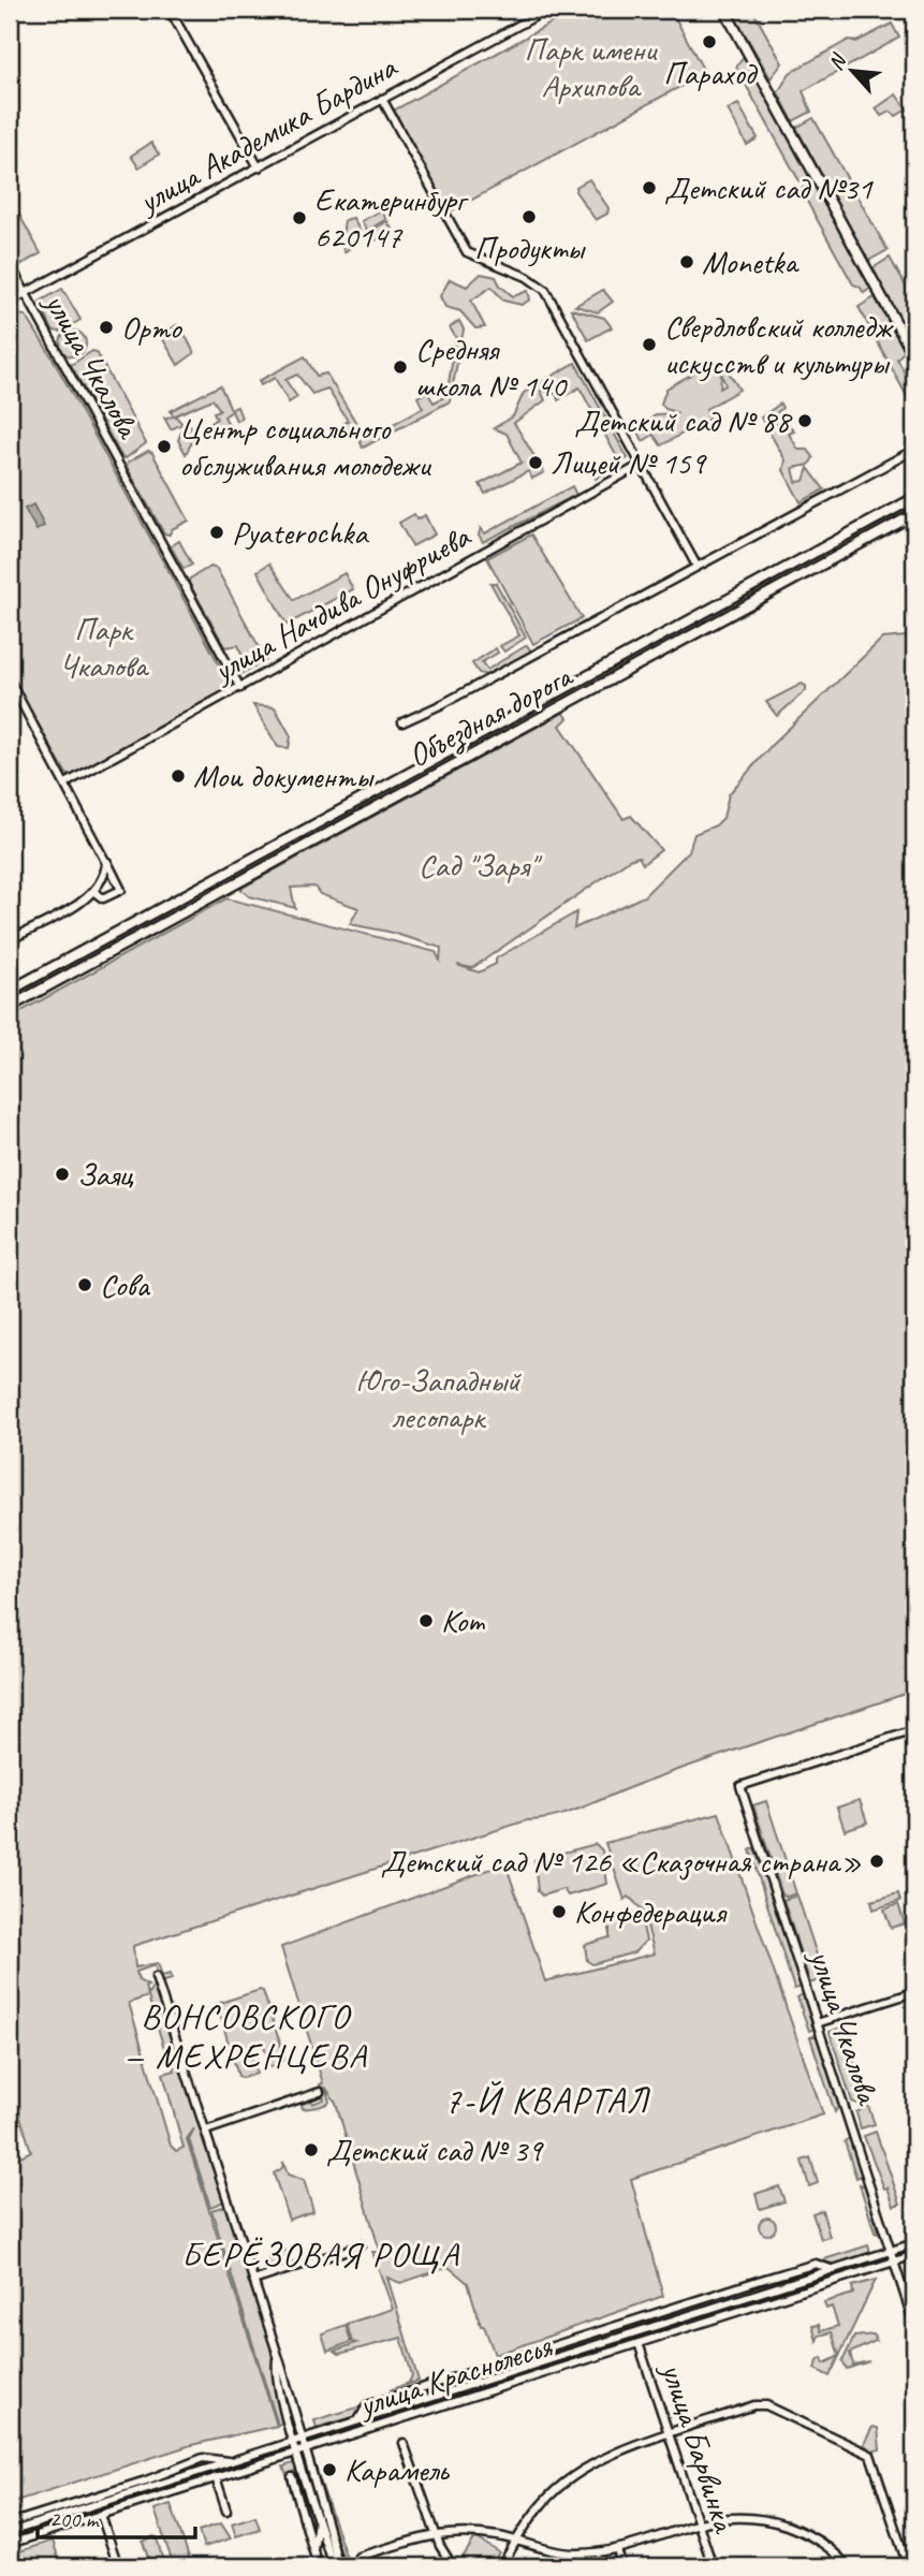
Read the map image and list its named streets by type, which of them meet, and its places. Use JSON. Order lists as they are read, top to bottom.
{
  "streets": {
    "main road": ["Объездная дорога"],
    "street": [
      "улица Академика Бардина",
      "улица Чкалова",
      "улица Начдива Онуфриева",
      "улица Краснолесья",
      "улица Барвинка"
    ]
  },
  "crossings": [
    ["улица Академика Бардина", "улица Чкалова"],
    ["улица Чкалова", "улица Начдива Онуфриева"],
    ["улица Чкалова", "улица Краснолесья"],
    ["улица Краснолесья", "улица Барвинка"]
  ],
  "districts": ["ВОНСОВСКОГО — МЕХРЕНЦЕВА", "7-Й КВАРТАЛ", "БЕРЁЗОВАЯ РОЩА"],
  "parks": [
    "Парк имени Архипова",
    "Парк Чкалова",
    "Сад \"Заря\"",
    "Юго-Западный лесопарк"
  ],
  "places": [
    "Параход",
    "Детский сад №31",
    "Продукты",
    "Екатеринбург 620147",
    "Monetka",
    "Орто",
    "Свердловский колледж искусств и культуры",
    "Средняя школа № 140",
    "Детский сад № 88",
    "Центр социального обслуживания молодежи",
    "Лицей № 159",
    "Pyaterochka",
    "Мои документы",
    "Заяц",
    "Сова",
    "Кот",
    "Детский сад № 126 «Сказочная страна»",
    "Конфедерация",
    "Детский сад № 39",
    "Карамель"
  ],
  "scale_bar": "200 m",
  "north": "top left"
}
